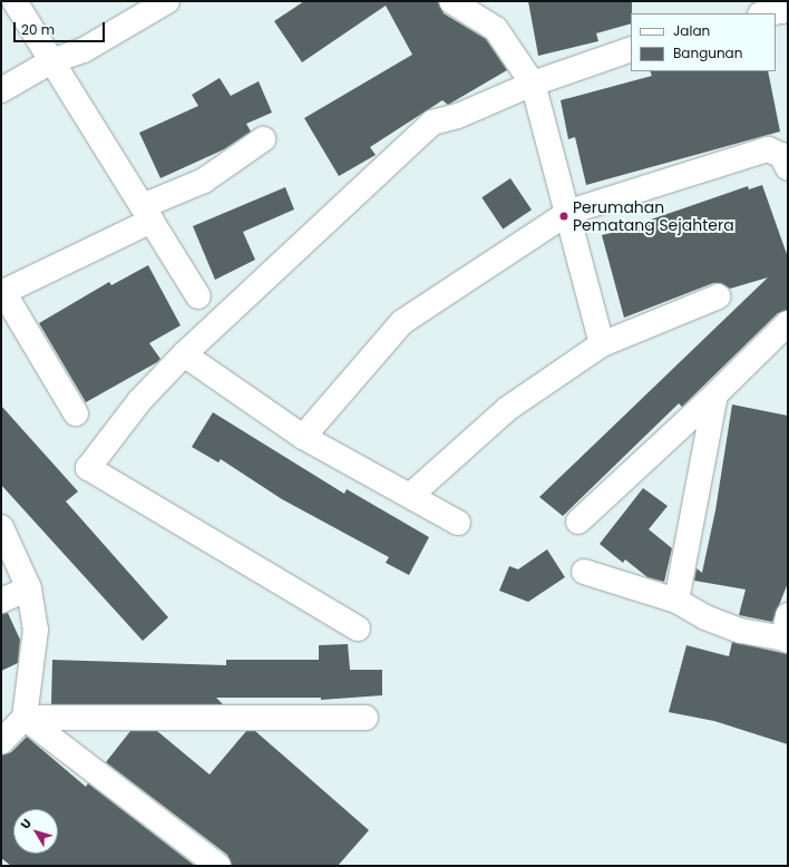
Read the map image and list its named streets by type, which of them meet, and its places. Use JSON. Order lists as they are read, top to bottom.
{
  "places": ["Perumahan Pematang Sejahtera"],
  "legend": ["Jalan", "Bangunan"],
  "scale_bar": "20 m",
  "north": "top left"
}
